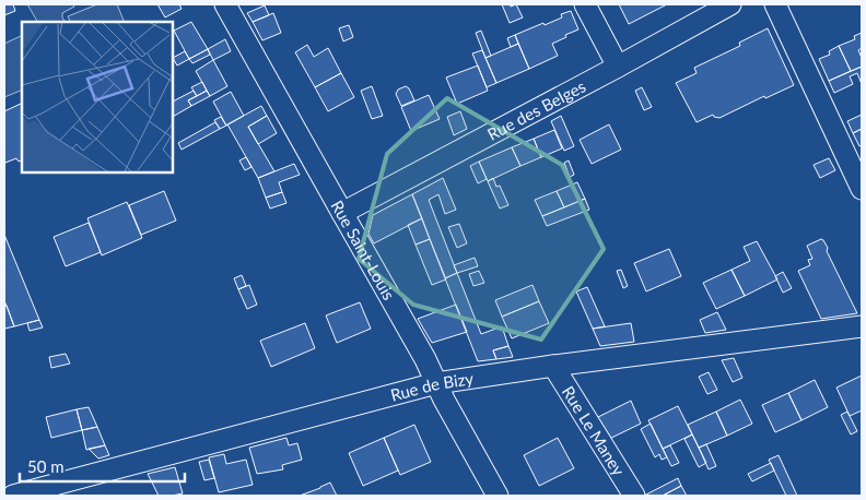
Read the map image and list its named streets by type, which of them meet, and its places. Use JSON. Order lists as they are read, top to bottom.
{
  "streets": {
    "street": [
      "Rue des Belges",
      "Rue Saint-Louis",
      "Rue de Bizy",
      "Rue Le Maney"
    ]
  },
  "crossings": [
    ["Rue des Belges", "Rue Saint-Louis"],
    ["Rue Saint-Louis", "Rue de Bizy"],
    ["Rue de Bizy", "Rue Le Maney"]
  ],
  "scale_bar": "50 m"
}
